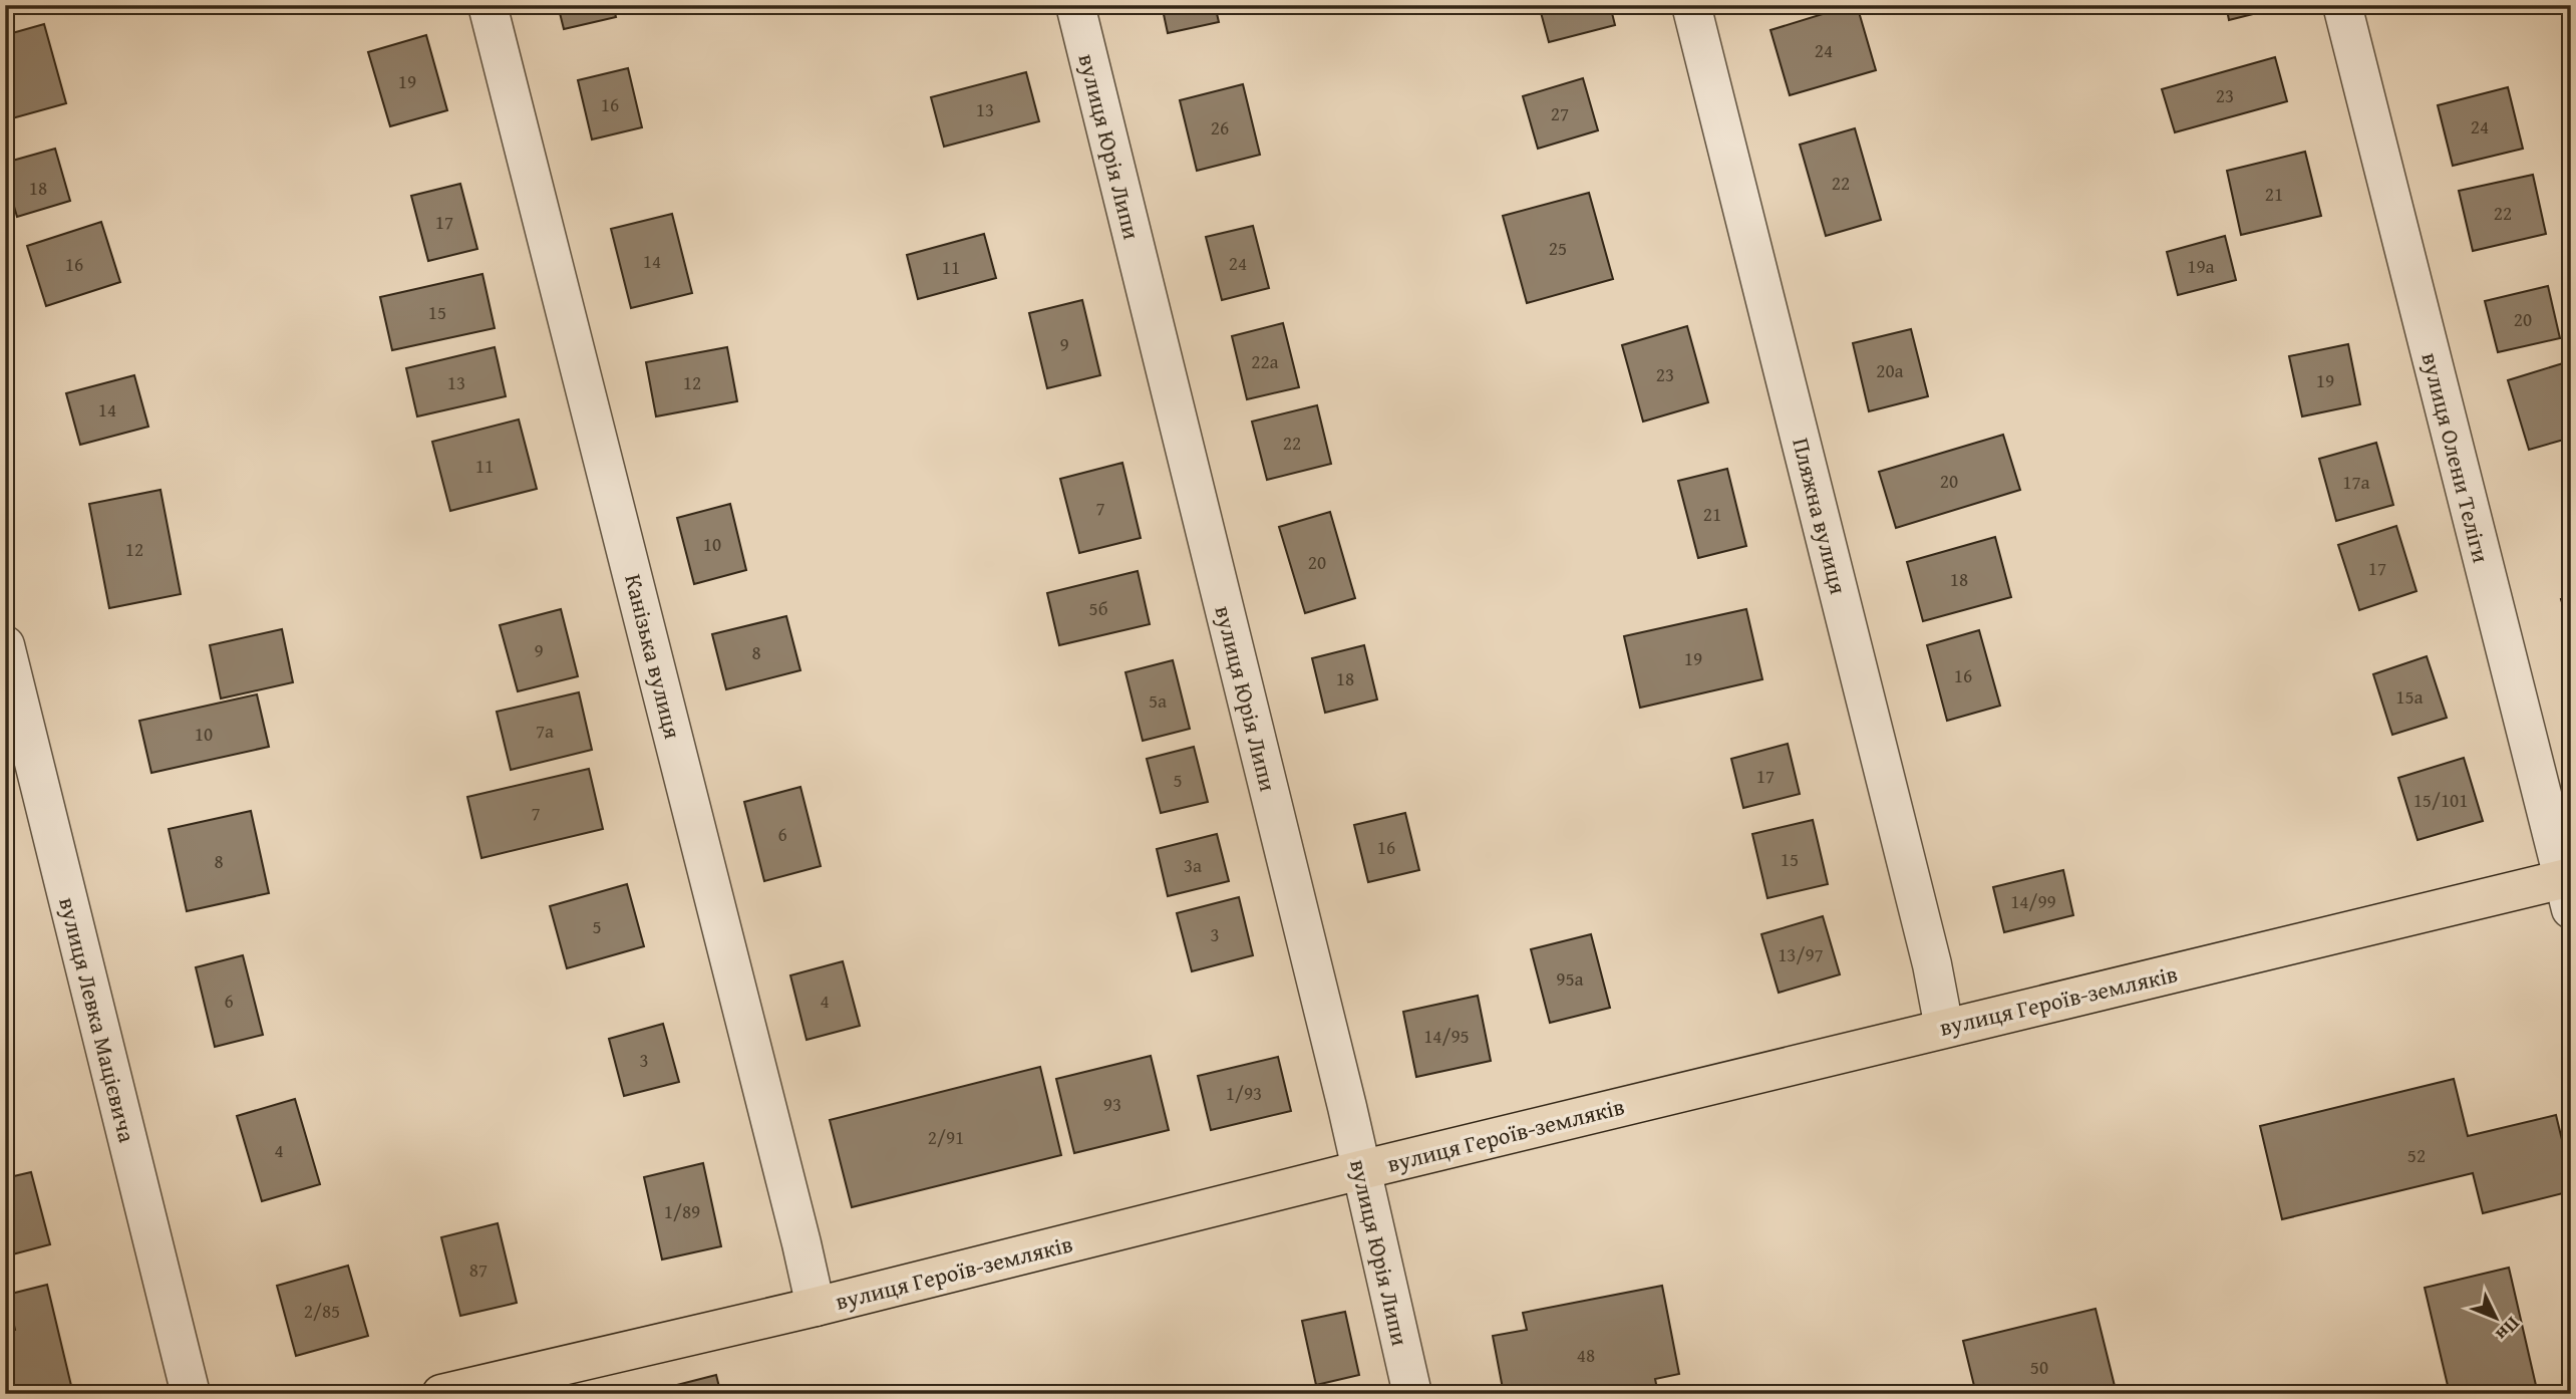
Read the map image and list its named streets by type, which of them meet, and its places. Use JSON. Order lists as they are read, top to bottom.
{
  "streets": {
    "main road": ["вулиця Героїв-земляків"],
    "street": [
      "вулиця Юрія Липи",
      "вулиця Олени Теліги",
      "Пляжна вулиця",
      "Канізька вулиця",
      "вулиця Левка Мацієвича"
    ]
  },
  "crossings": [
    ["вулиця Юрія Липи", "вулиця Героїв-земляків"],
    ["вулиця Олени Теліги", "вулиця Героїв-земляків"],
    ["Пляжна вулиця", "вулиця Героїв-земляків"],
    ["Канізька вулиця", "вулиця Героїв-земляків"]
  ],
  "house_numbers": [
    "24",
    "19",
    "23",
    "16",
    "13",
    "27",
    "24",
    "26",
    "22",
    "18",
    "21",
    "22",
    "17",
    "25",
    "14",
    "24",
    "16",
    "19а",
    "11",
    "15",
    "20",
    "9",
    "22а",
    "20а",
    "23",
    "19",
    "13",
    "12",
    "14",
    "22",
    "11",
    "20",
    "17а",
    "7",
    "21",
    "10",
    "12",
    "20",
    "17",
    "18",
    "5б",
    "9",
    "8",
    "19",
    "16",
    "18",
    "15а",
    "5а",
    "7а",
    "10",
    "17",
    "5",
    "15/101",
    "7",
    "6",
    "16",
    "15",
    "8",
    "3а",
    "14/99",
    "5",
    "3",
    "13/97",
    "95а",
    "6",
    "4",
    "14/95",
    "3",
    "1/93",
    "93",
    "2/91",
    "4",
    "52",
    "1/89",
    "87",
    "2/85",
    "48",
    "50"
  ],
  "north": "bottom right"
}
